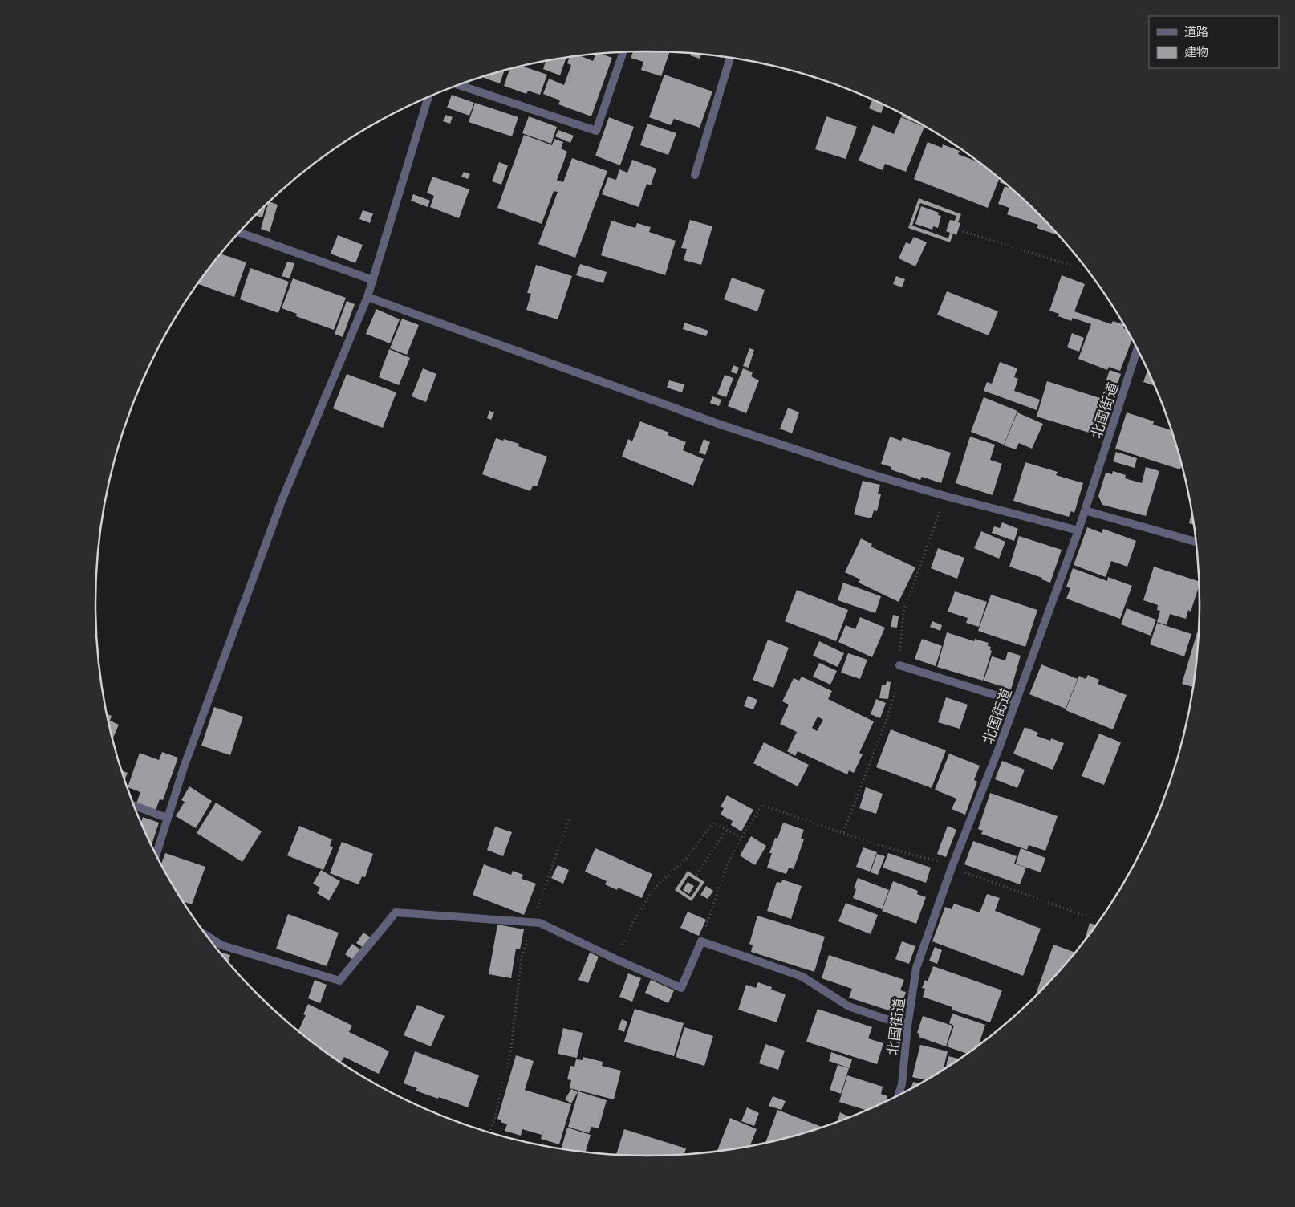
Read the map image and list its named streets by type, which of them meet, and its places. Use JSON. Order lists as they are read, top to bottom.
{
  "streets": {
    "street": ["北国街道"]
  },
  "legend": ["道路", "建物"]
}
